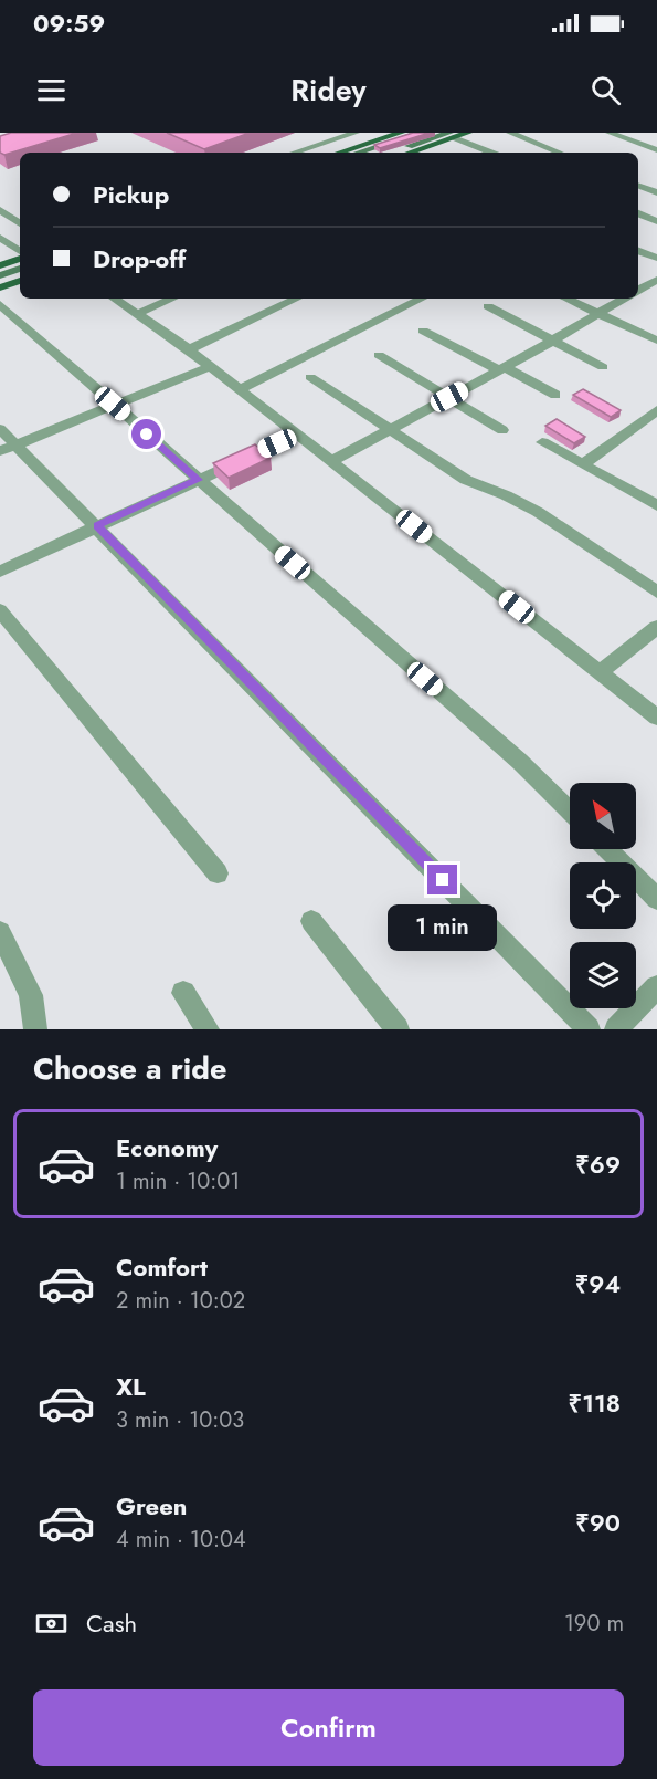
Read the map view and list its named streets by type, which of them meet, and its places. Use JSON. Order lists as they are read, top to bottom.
{
  "north": "top left",
  "page": {
    "status": "09:59",
    "header": "Ridey",
    "banner": ["Pickup", "Drop-off"],
    "bubble": "1 min",
    "heading": "Choose a ride",
    "list": [
      {
        "name": "Economy",
        "note": "1 min · 10:01",
        "value": "₹69"
      },
      {
        "name": "Comfort",
        "note": "2 min · 10:02",
        "value": "₹94"
      },
      {
        "name": "XL",
        "note": "3 min · 10:03",
        "value": "₹118"
      },
      {
        "name": "Green",
        "note": "4 min · 10:04",
        "value": "₹90"
      }
    ],
    "pay": ["Cash", "190 m"],
    "buttons": "Confirm"
  }
}
